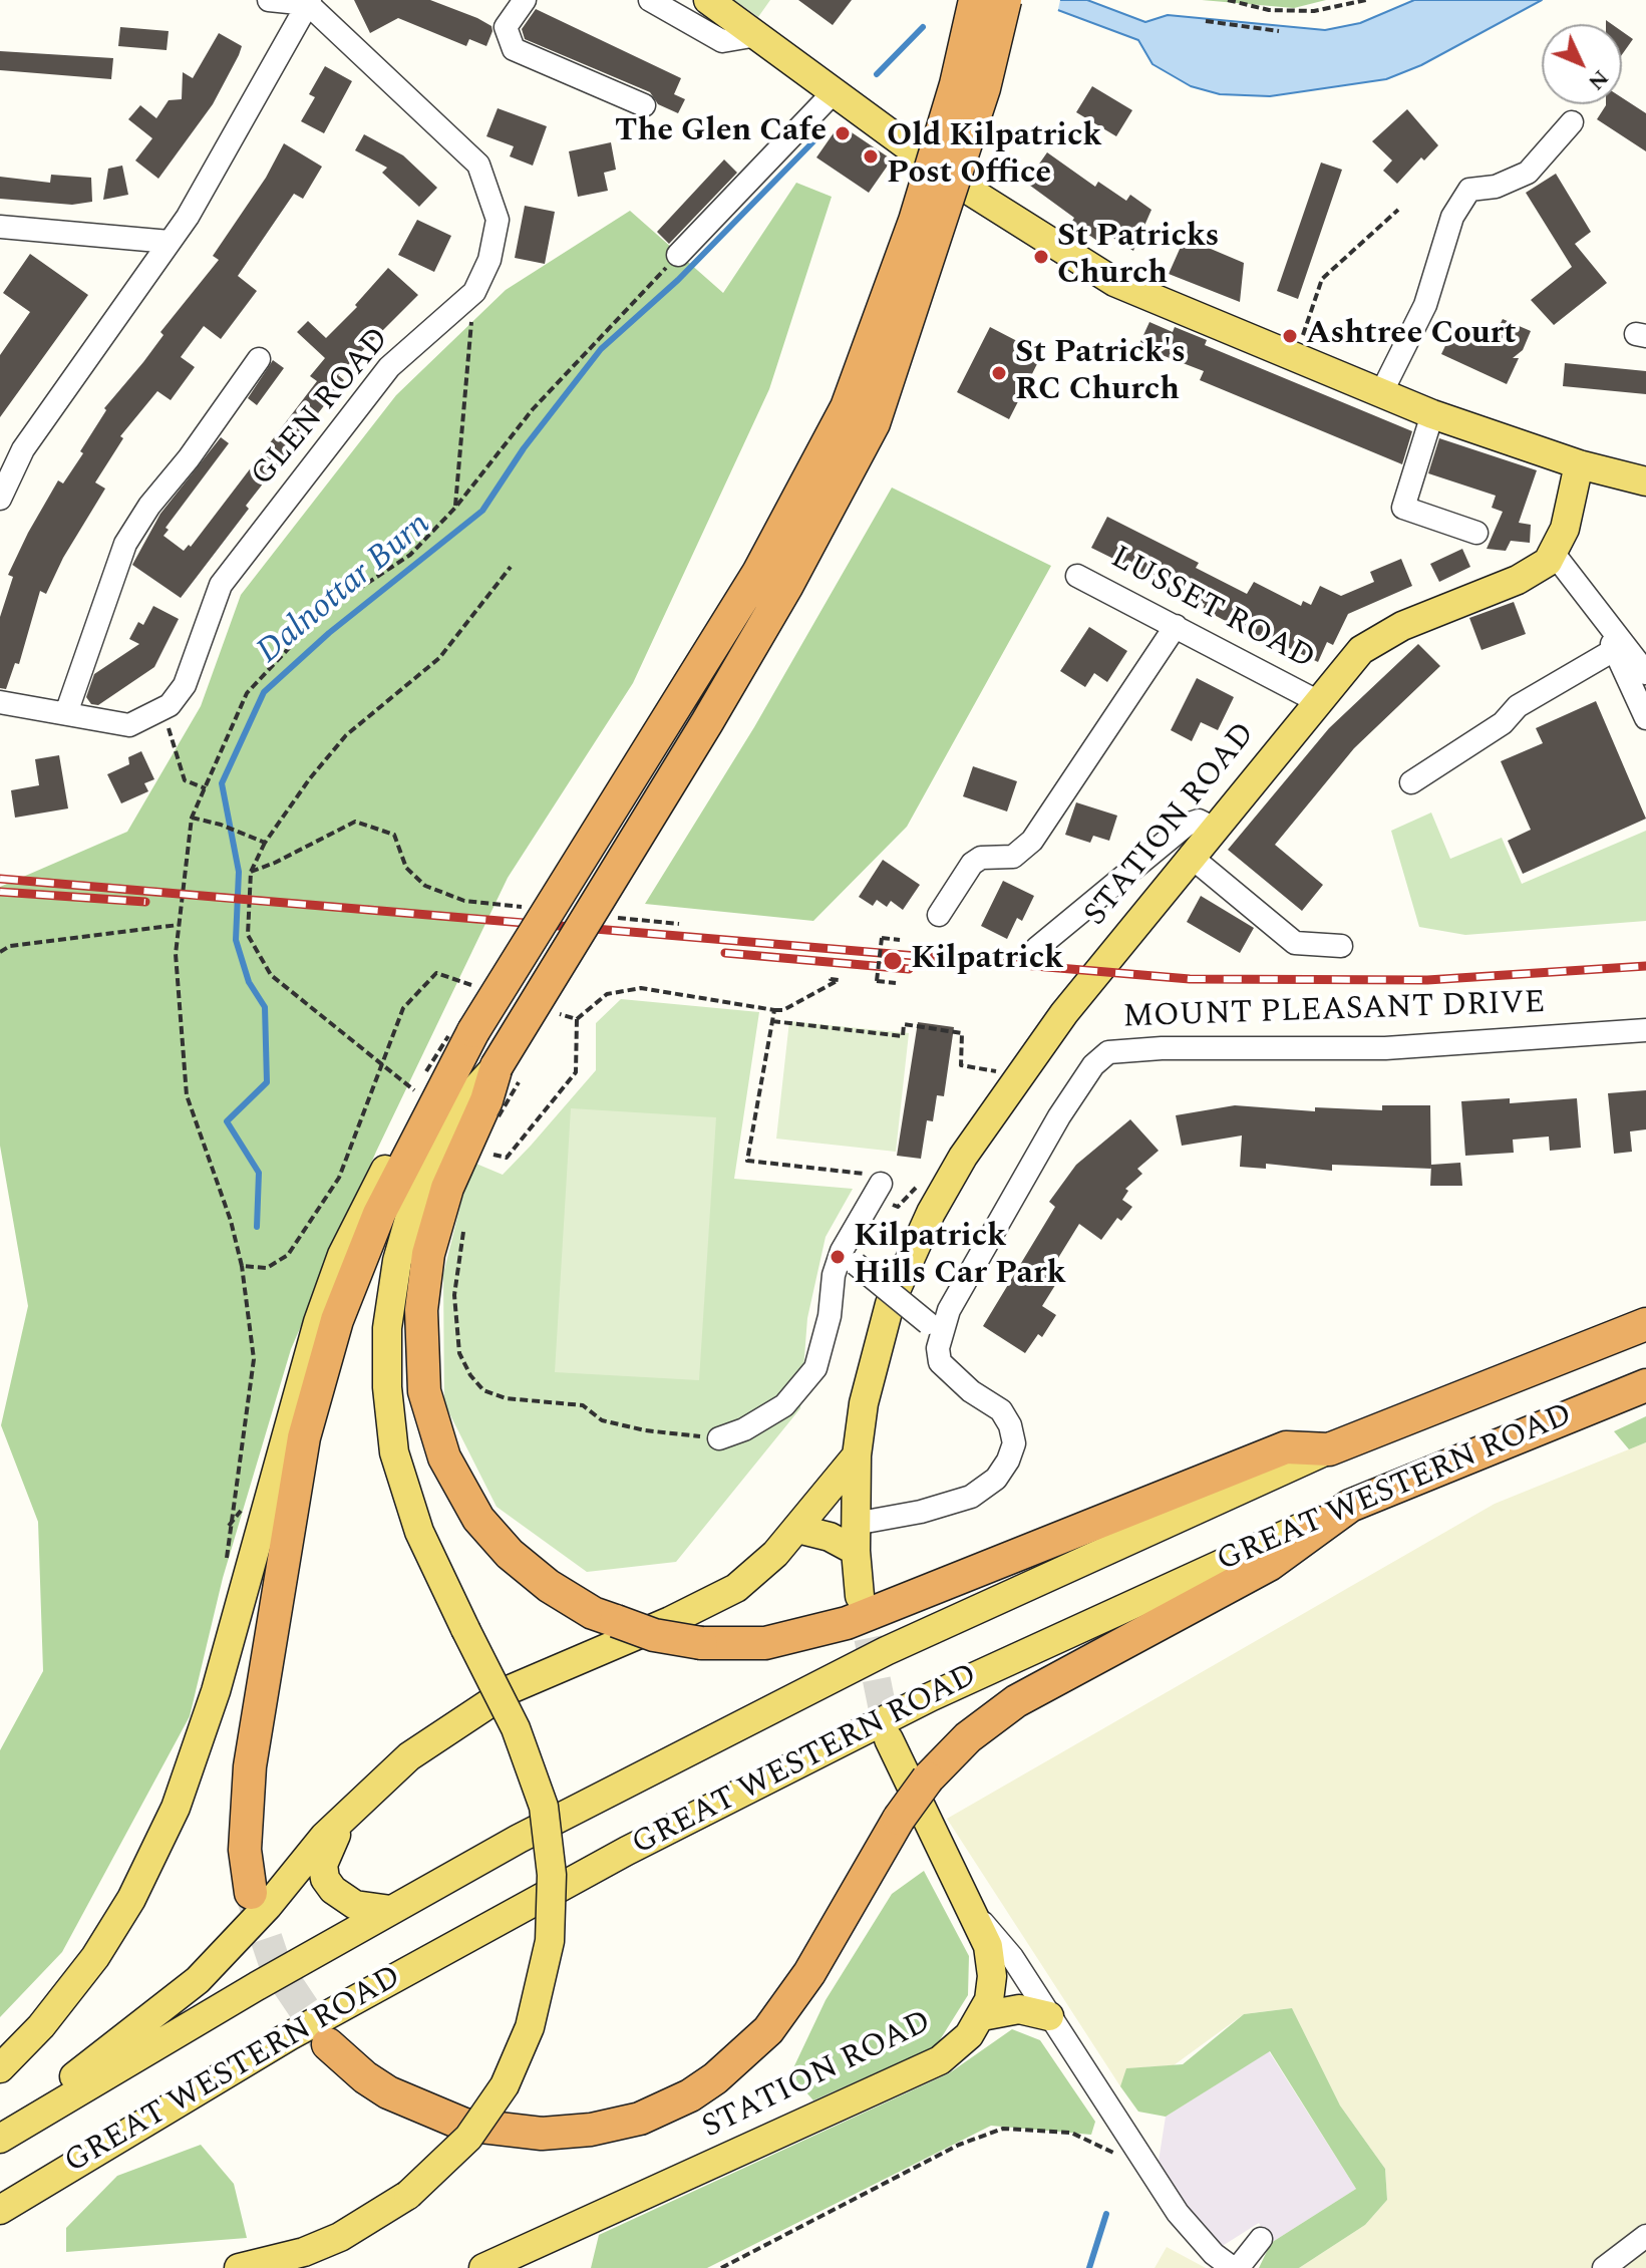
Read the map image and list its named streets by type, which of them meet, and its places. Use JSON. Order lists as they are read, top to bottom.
{
  "streets": {
    "highway": ["GREAT WESTERN ROAD"],
    "main road": ["STATION ROAD"],
    "street": ["GLEN ROAD", "LUSSET ROAD", "MOUNT PLEASANT DRIVE"]
  },
  "crossings": [
    ["LUSSET ROAD", "STATION ROAD"]
  ],
  "water": ["Dalnottar Burn"],
  "places": [
    "The Glen Cafe",
    "Old Kilpatrick Post Office",
    "St Patricks Church",
    "Ashtree Court",
    "St Patrick's RC Church",
    "Kilpatrick",
    "Kilpatrick Hills Car Park"
  ],
  "north": "bottom right"
}
